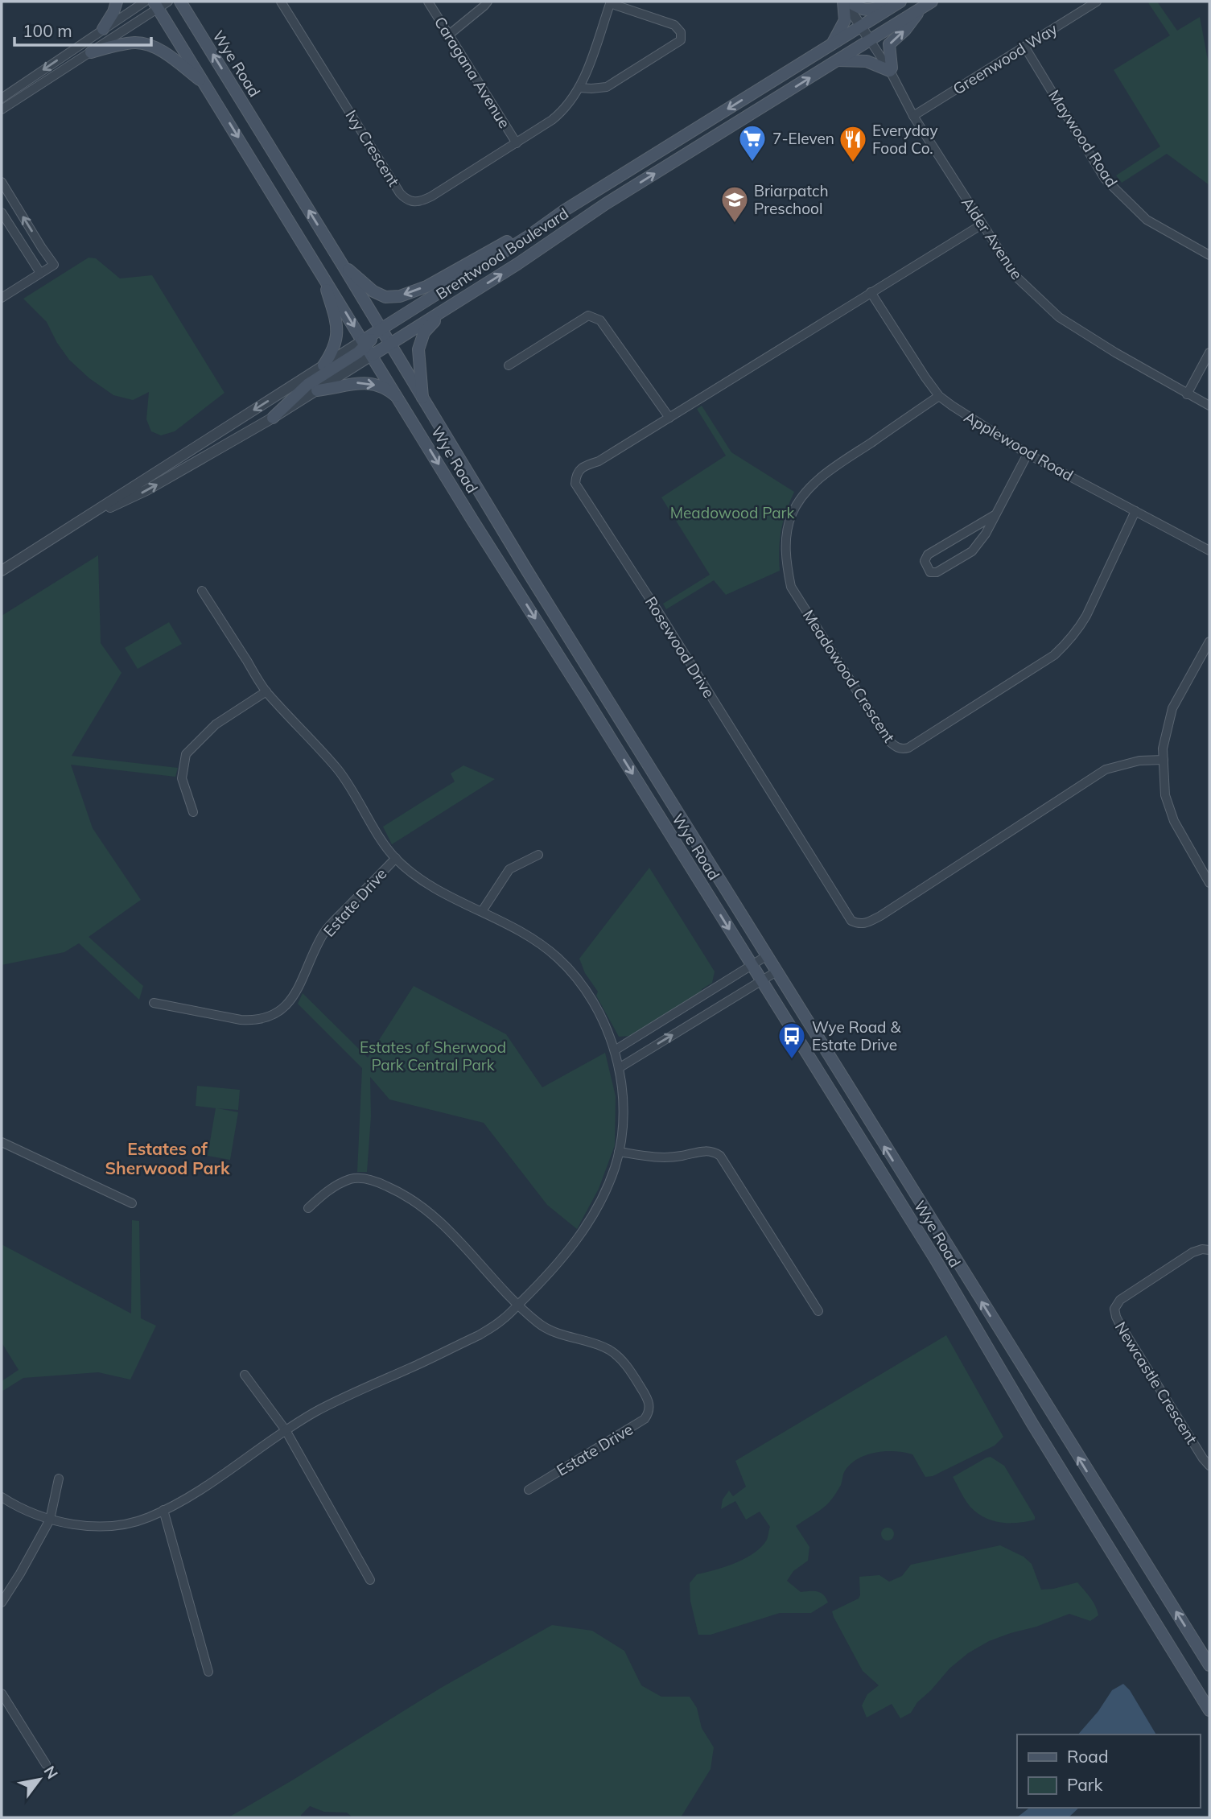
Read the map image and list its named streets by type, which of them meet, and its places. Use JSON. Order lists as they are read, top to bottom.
{
  "streets": {
    "main road": ["Wye Road", "Brentwood Boulevard"],
    "street": [
      "Greenwood Way",
      "Caragana Avenue",
      "Maywood Road",
      "Ivy Crescent",
      "Alder Avenue",
      "Applewood Road",
      "Rosewood Drive",
      "Meadowood Crescent",
      "Estate Drive",
      "Newcastle Crescent"
    ]
  },
  "crossings": [
    ["Greenwood Way", "Maywood Road"],
    ["Greenwood Way", "Alder Avenue"],
    ["Wye Road", "Brentwood Boulevard"],
    ["Caragana Avenue", "Ivy Crescent"],
    ["Alder Avenue", "Brentwood Boulevard"],
    ["Alder Avenue", "Rosewood Drive"],
    ["Applewood Road", "Rosewood Drive"],
    ["Applewood Road", "Meadowood Crescent"]
  ],
  "districts": ["Estates of Sherwood Park"],
  "parks": ["Meadowood Park", "Estates of Sherwood Park Central Park"],
  "places": {
    "supermarket": ["7-Eleven"],
    "restaurant": ["Everyday Food Co."],
    "school or university": ["Briarpatch Preschool"],
    "bus stop": ["Wye Road & Estate Drive"]
  },
  "legend": ["Road", "Park"],
  "scale_bar": "100 m",
  "north": "top right"
}
